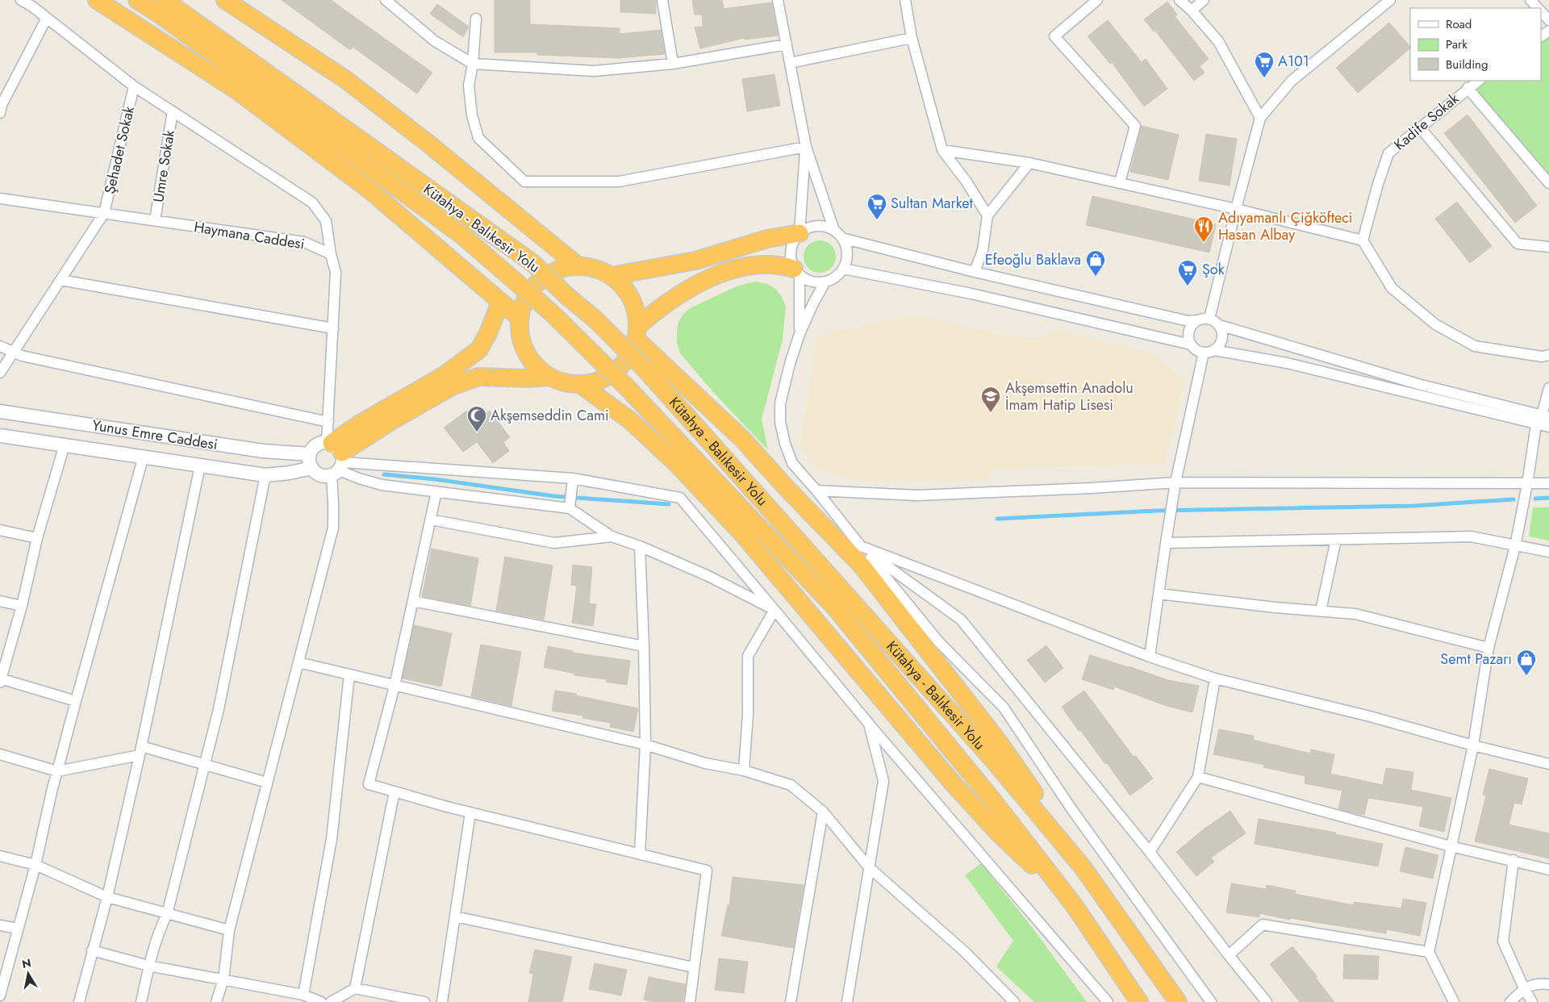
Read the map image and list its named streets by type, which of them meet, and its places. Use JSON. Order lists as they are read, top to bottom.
{
  "streets": {
    "highway": ["Kütahya - Balıkesir Yolu"],
    "street": [
      "Kadife Sokak",
      "Şehadet Sokak",
      "Umre Sokak",
      "Haymana Caddesi",
      "Yunus Emre Caddesi"
    ]
  },
  "crossings": [
    ["Şehadet Sokak", "Haymana Caddesi"],
    ["Umre Sokak", "Haymana Caddesi"]
  ],
  "places": {
    "supermarket": ["A101", "Sultan Market", "Şok"],
    "restaurant": ["Adıyamanlı Çiğköfteci Hasan Albay"],
    "shop": ["Efeoğlu Baklava", "Semt Pazarı"],
    "school or university": ["Akşemsettin Anadolu İmam Hatip Lisesi"],
    "mosque": ["Akşemseddin Cami"]
  },
  "legend": ["Road", "Park", "Building"],
  "north": "top"
}
